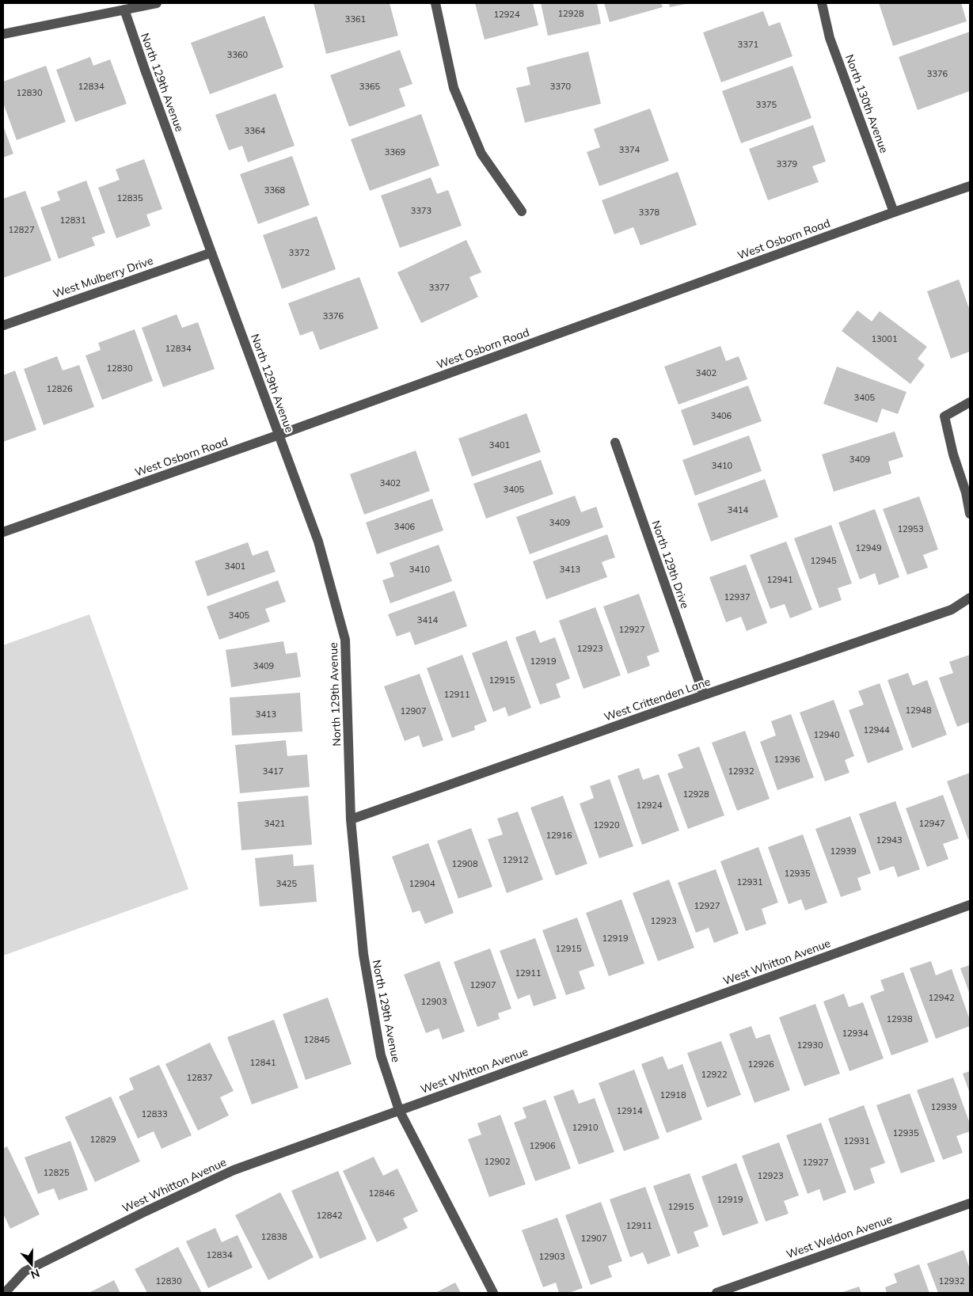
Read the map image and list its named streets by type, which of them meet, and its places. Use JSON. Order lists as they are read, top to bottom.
{
  "streets": {
    "street": [
      "North 129th Avenue",
      "North 130th Avenue",
      "West Osborn Road",
      "West Mulberry Drive",
      "North 129th Drive",
      "West Crittenden Lane",
      "West Whitton Avenue",
      "West Weldon Avenue"
    ]
  },
  "crossings": [
    ["North 129th Avenue", "West Osborn Road"],
    ["North 129th Avenue", "West Mulberry Drive"],
    ["North 129th Avenue", "West Crittenden Lane"],
    ["North 129th Avenue", "West Whitton Avenue"],
    ["North 130th Avenue", "West Osborn Road"],
    ["North 129th Drive", "West Crittenden Lane"]
  ],
  "house_numbers": [
    "12928",
    "12924",
    "3361",
    "3371",
    "3360",
    "3376",
    "12834",
    "3365",
    "3370",
    "12830",
    "3375",
    "3364",
    "3374",
    "3369",
    "3379",
    "3368",
    "12835",
    "3373",
    "3378",
    "12831",
    "12827",
    "3372",
    "3377",
    "3376",
    "13001",
    "12834",
    "12830",
    "3402",
    "12826",
    "3405",
    "3406",
    "3401",
    "3409",
    "3410",
    "3402",
    "3405",
    "3414",
    "3409",
    "3406",
    "12953",
    "12949",
    "12945",
    "3401",
    "3410",
    "3413",
    "12941",
    "12937",
    "3405",
    "3414",
    "12927",
    "12923",
    "12919",
    "3409",
    "12915",
    "12911",
    "12948",
    "12907",
    "3413",
    "12944",
    "12940",
    "12936",
    "3417",
    "12932",
    "12928",
    "12924",
    "3421",
    "12947",
    "12920",
    "12916",
    "12943",
    "12939",
    "12912",
    "12908",
    "12935",
    "12931",
    "3425",
    "12904",
    "12927",
    "12923",
    "12919",
    "12915",
    "12911",
    "12907",
    "12942",
    "12903",
    "12938",
    "12934",
    "12845",
    "12930",
    "12841",
    "12926",
    "12922",
    "12837",
    "12918",
    "12939",
    "12914",
    "12833",
    "12910",
    "12935",
    "12829",
    "12931",
    "12906",
    "12902",
    "12927",
    "12825",
    "12923",
    "12846",
    "12919",
    "12915",
    "12842",
    "12911",
    "12838",
    "12907",
    "12834",
    "12903",
    "12830",
    "12932"
  ],
  "north": "bottom"
}
